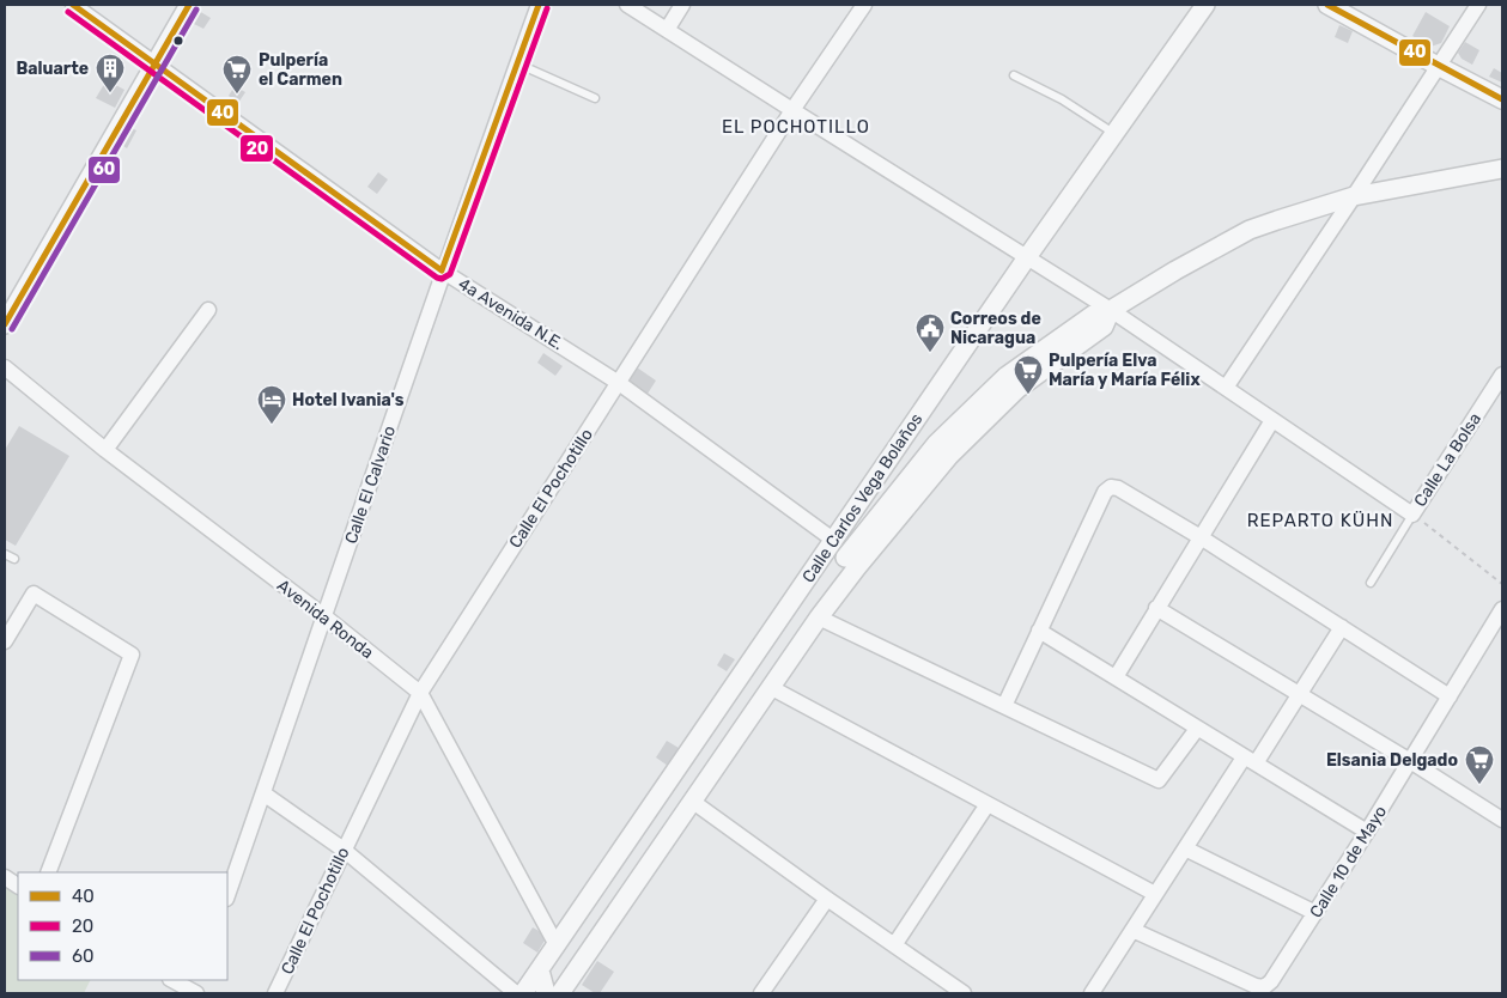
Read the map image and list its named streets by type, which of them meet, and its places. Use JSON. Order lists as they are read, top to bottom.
{
  "streets": {
    "street": [
      "4a Avenida N.E.",
      "Calle La Bolsa",
      "Calle El Calvario",
      "Calle El Pochotillo",
      "Calle Carlos Vega Bolaños",
      "Avenida Ronda",
      "Calle 10 de Mayo"
    ]
  },
  "crossings": [
    ["4a Avenida N.E.", "Calle El Calvario"],
    ["4a Avenida N.E.", "Calle El Pochotillo"],
    ["4a Avenida N.E.", "Calle Carlos Vega Bolaños"],
    ["Calle El Calvario", "Avenida Ronda"],
    ["Calle El Pochotillo", "Avenida Ronda"],
    ["Calle Carlos Vega Bolaños", "Avenida Ronda"]
  ],
  "districts": ["EL POCHOTILLO", "REPARTO KÜHN"],
  "places": {
    "building": ["Baluarte"],
    "supermarket": ["Pulpería el Carmen", "Pulpería Elva María y María Félix", "Elsania Delgado"],
    "public building": ["Correos de Nicaragua"],
    "hotel": ["Hotel Ivania's"]
  },
  "lines": ["transit line 40", "transit line 20", "transit line 60"],
  "legend": ["40", "20", "60"]
}
